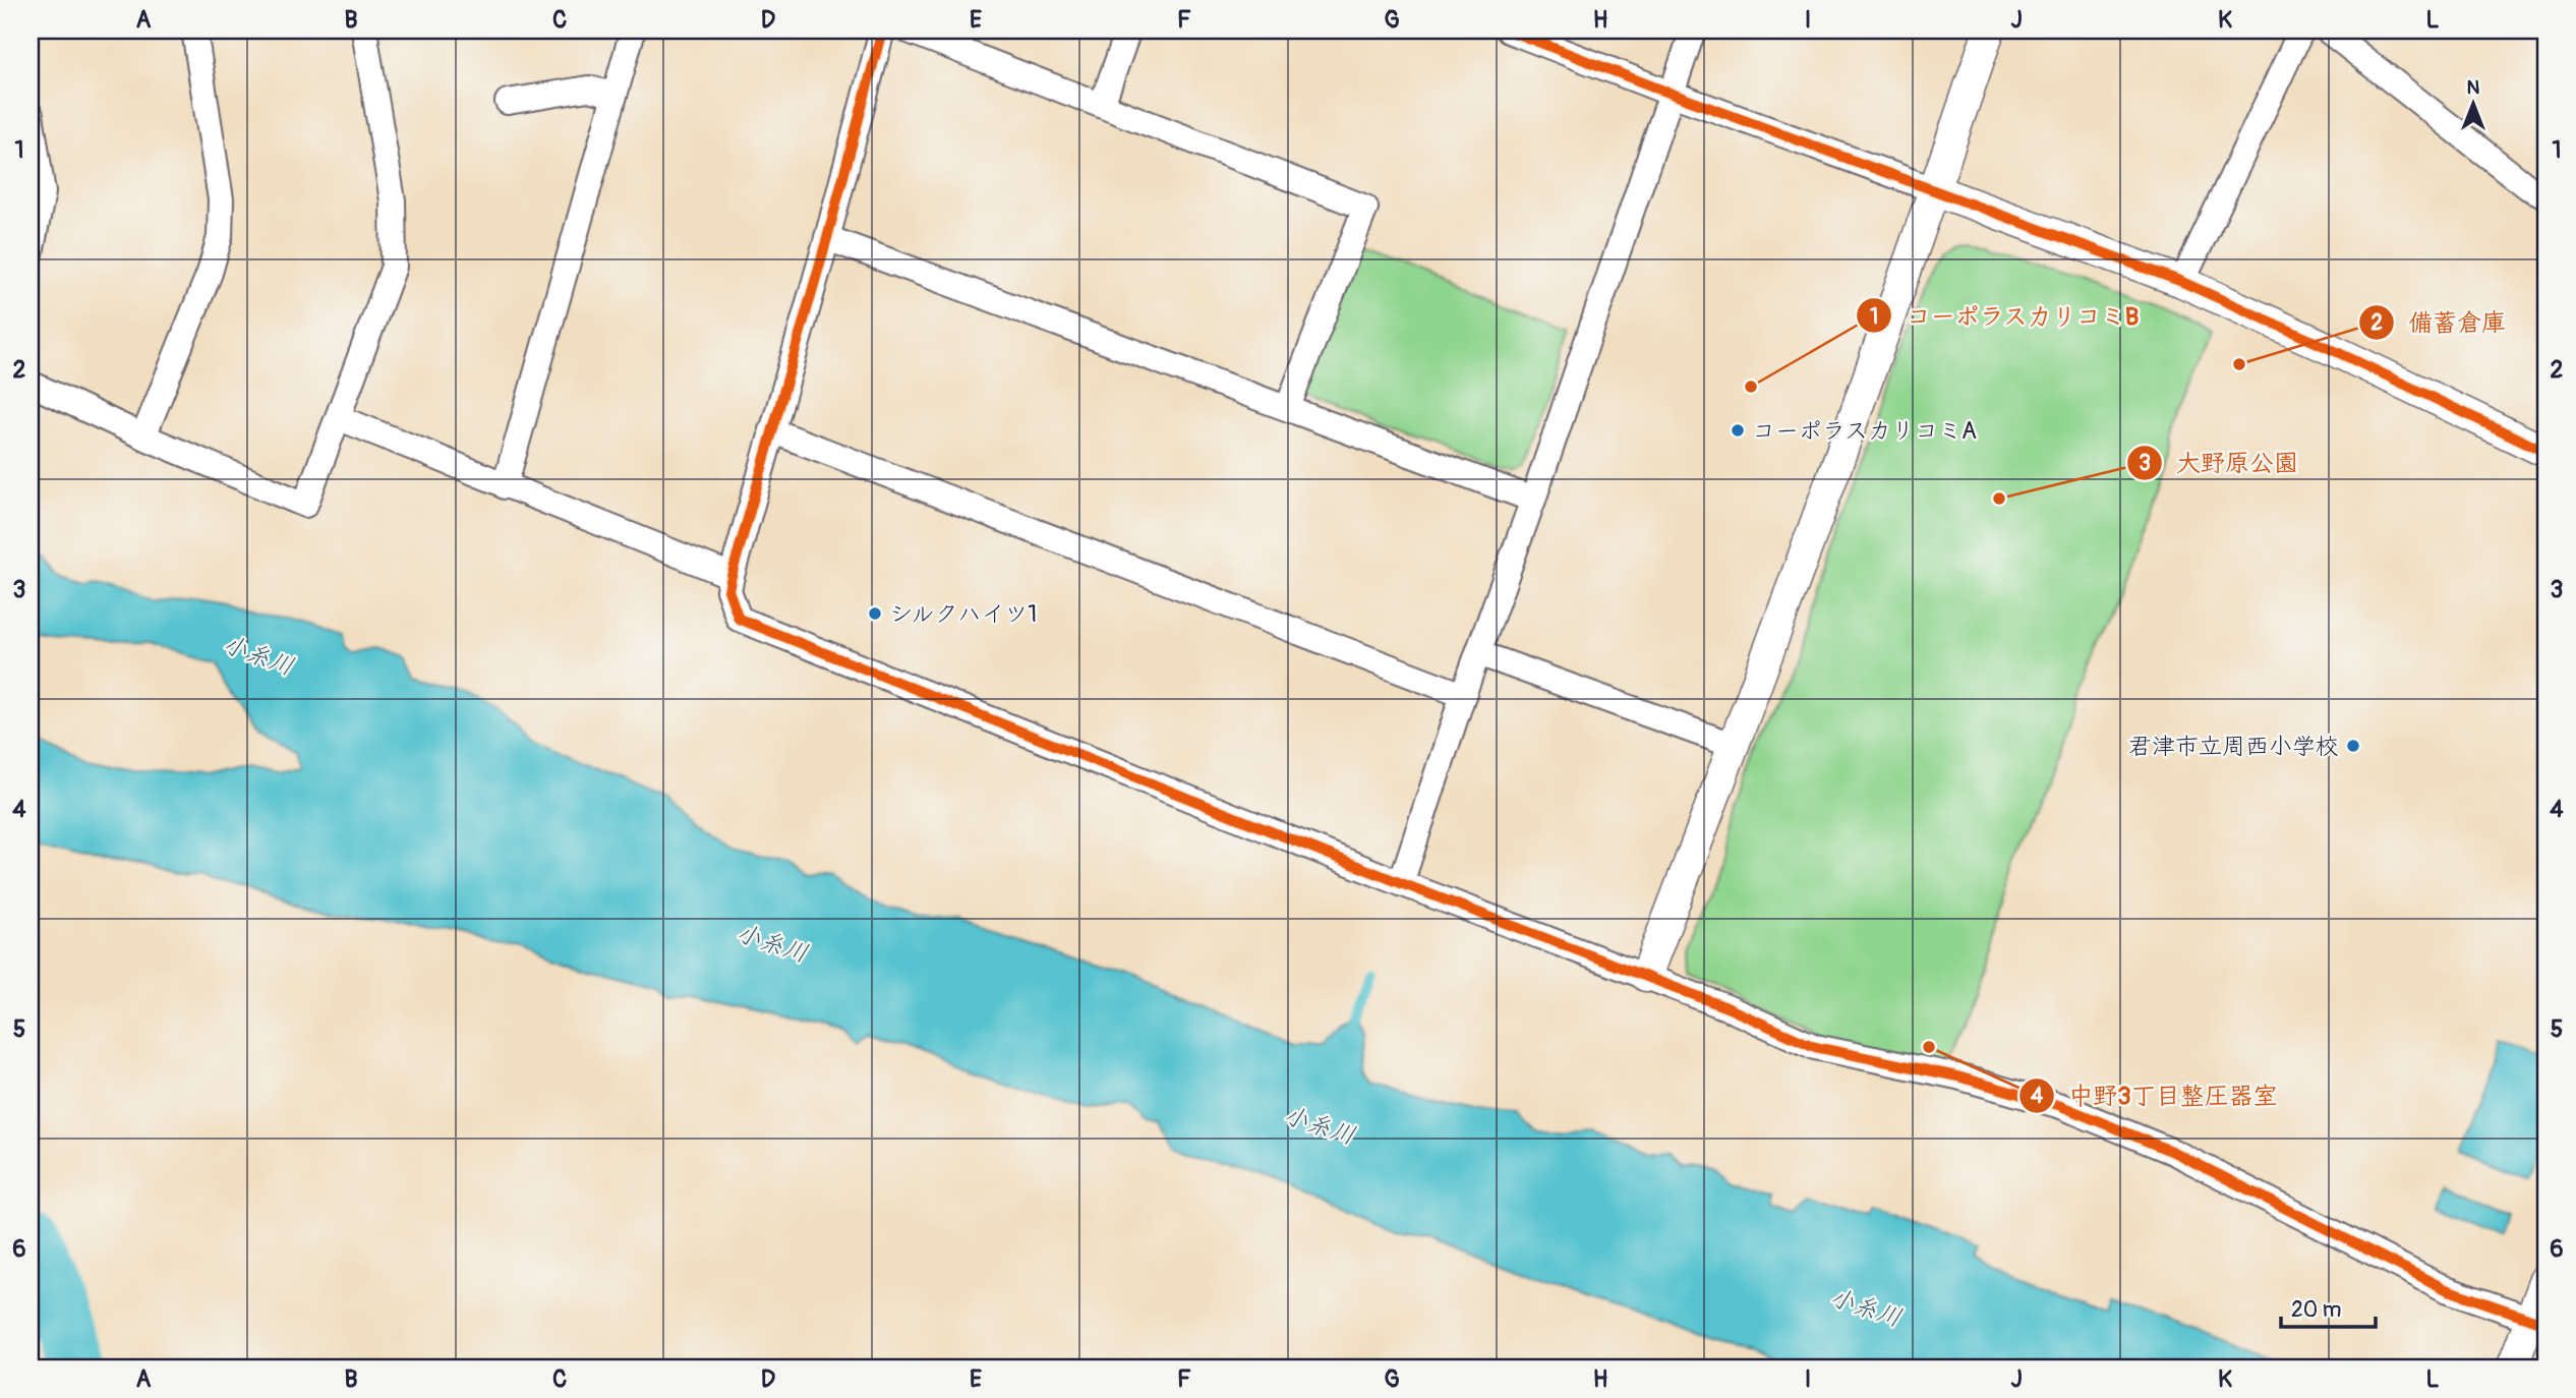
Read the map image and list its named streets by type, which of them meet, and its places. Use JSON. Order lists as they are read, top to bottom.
{
  "water": ["小糸川"],
  "places": [
    "備蓄倉庫",
    "コーポラスカリコミB",
    "コーポラスカリコミA",
    "大野原公園",
    "シルクハイツ1",
    "君津市立周西小学校",
    "中野3丁目整圧器室"
  ],
  "scale_bar": "20 m",
  "north": "top",
  "grid": {
    "columns": [
      "A",
      "B",
      "C",
      "D",
      "E",
      "F",
      "G",
      "H",
      "I",
      "J",
      "K",
      "L"
    ],
    "rows": [
      "1",
      "2",
      "3",
      "4",
      "5",
      "6"
    ]
  }
}
